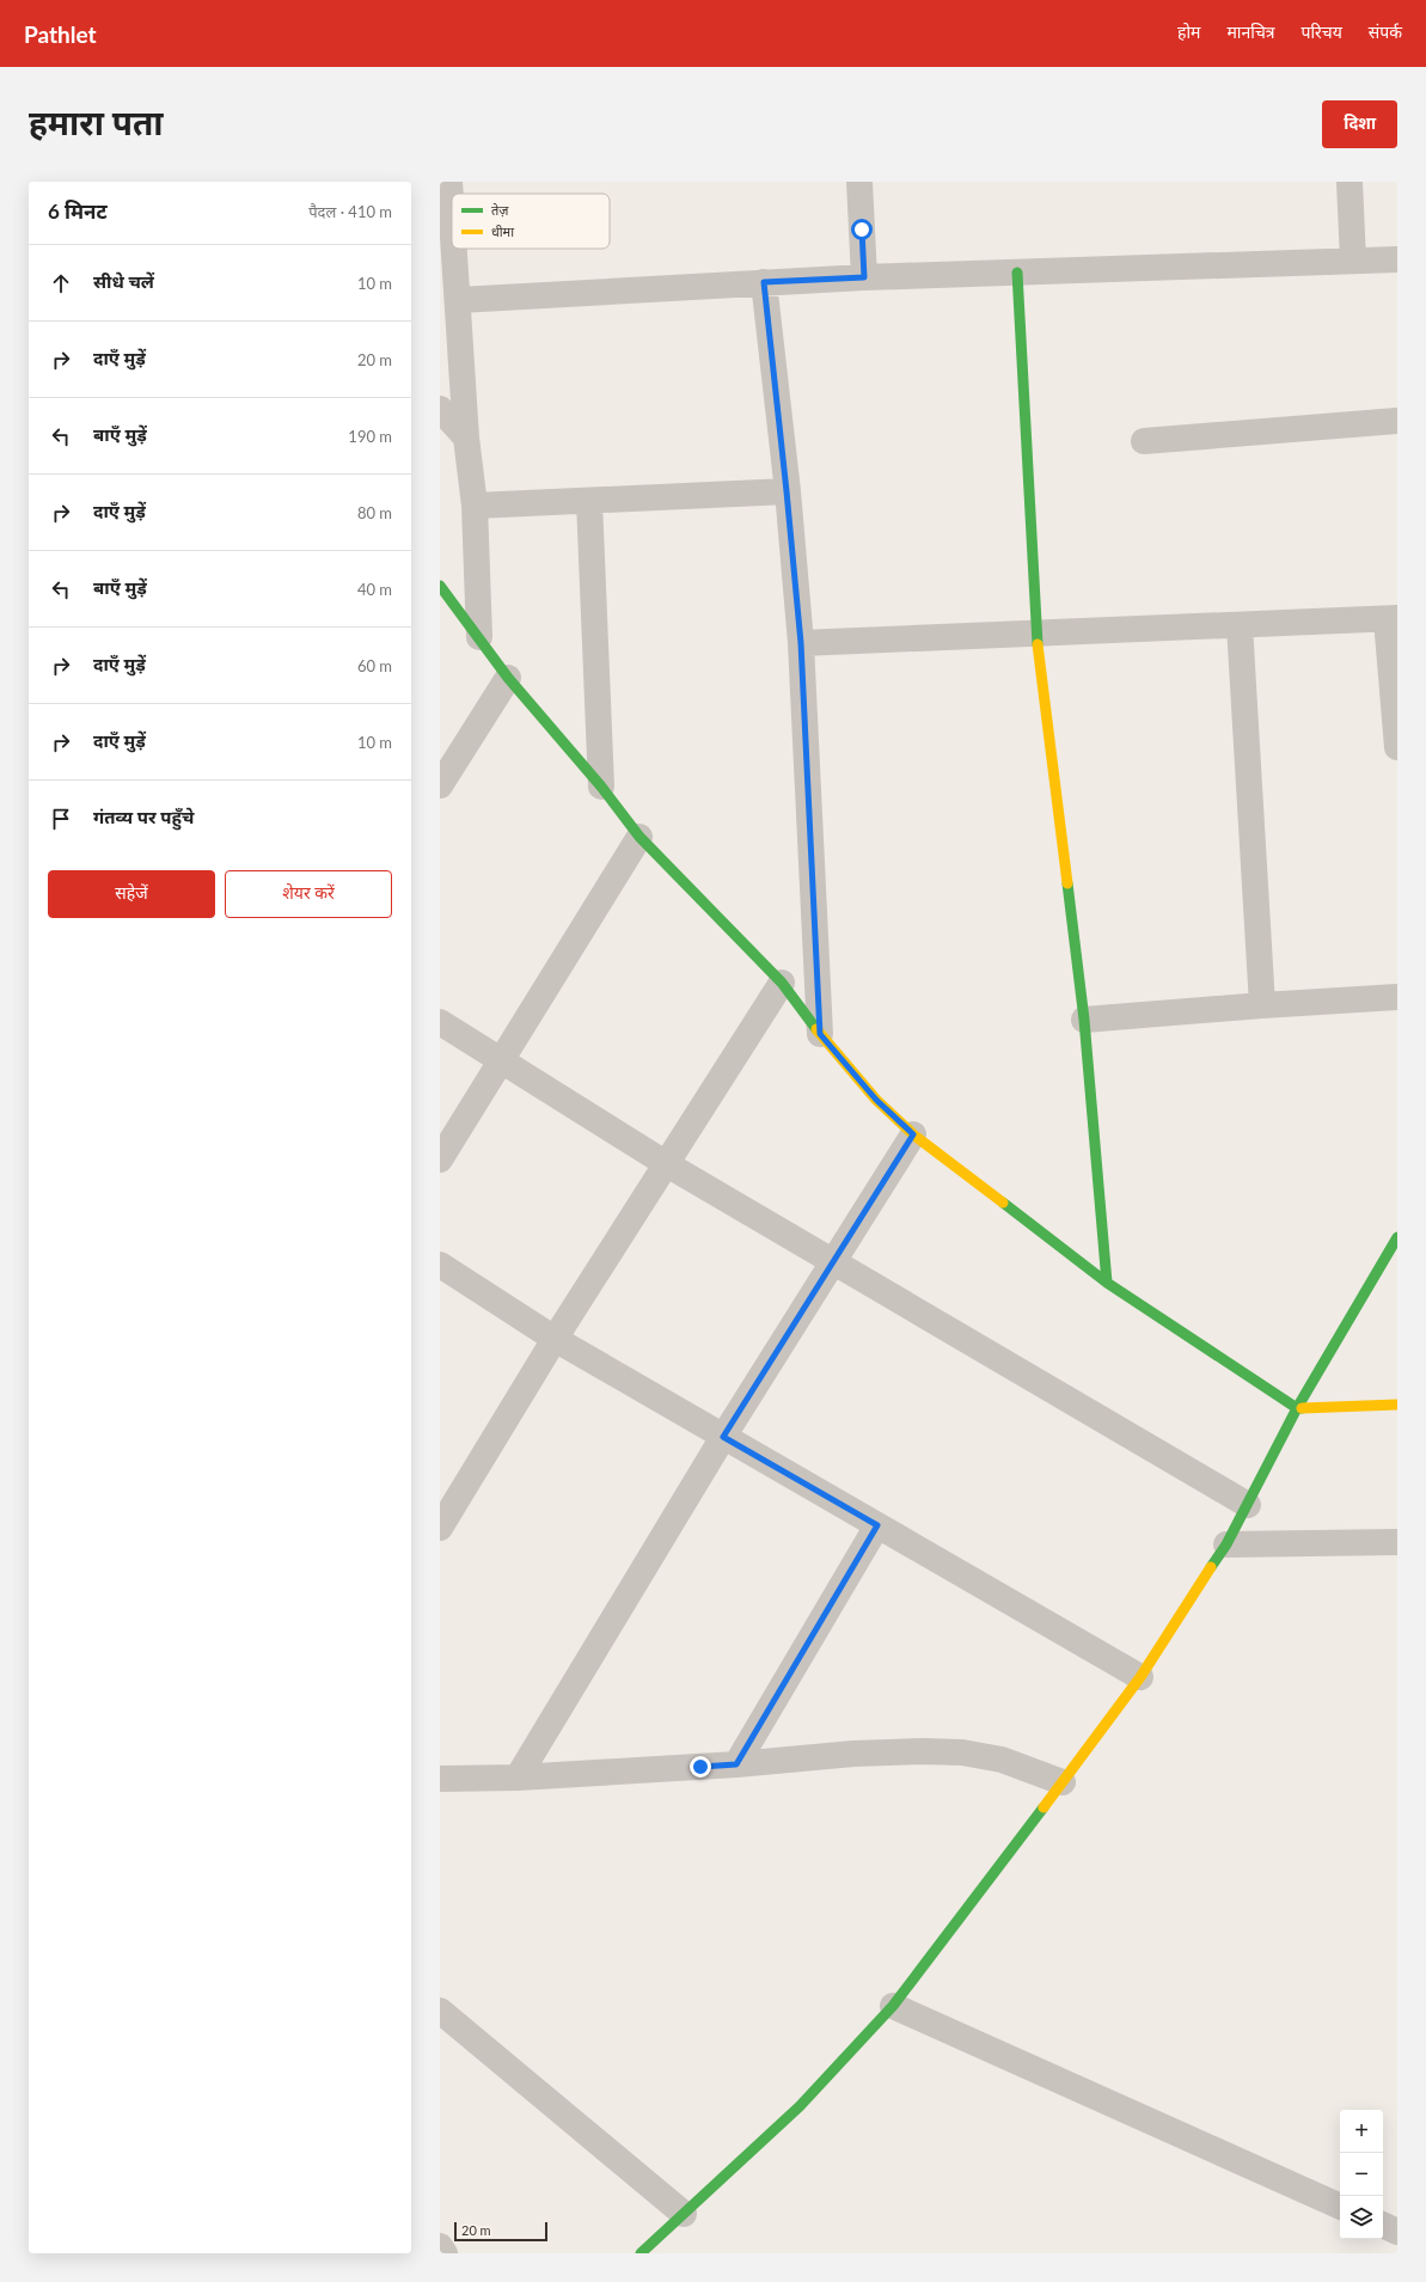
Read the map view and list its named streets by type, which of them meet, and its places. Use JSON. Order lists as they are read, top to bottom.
{
  "legend": ["तेज़", "धीमा"],
  "scale_bar": "20 m",
  "page": {
    "header": "Pathlet",
    "nav": [
      "होम",
      "मानचित्र",
      "परिचय",
      "संपर्क"
    ],
    "buttons": [
      "दिशा",
      ["सहेजें", "शेयर करें"]
    ],
    "title": "हमारा पता",
    "heading": ["6 मिनट", "पैदल · 410 m"],
    "list": [
      ["सीधे चलें", "10 m"],
      ["दाएँ मुड़ें", "20 m"],
      ["बाएँ मुड़ें", "190 m"],
      ["दाएँ मुड़ें", "80 m"],
      ["बाएँ मुड़ें", "40 m"],
      ["दाएँ मुड़ें", "60 m"],
      ["दाएँ मुड़ें", "10 m"],
      "गंतव्य पर पहुँचे"
    ],
    "map_buttons": ["+", "−"],
    "scale": "20 m"
  }
}
